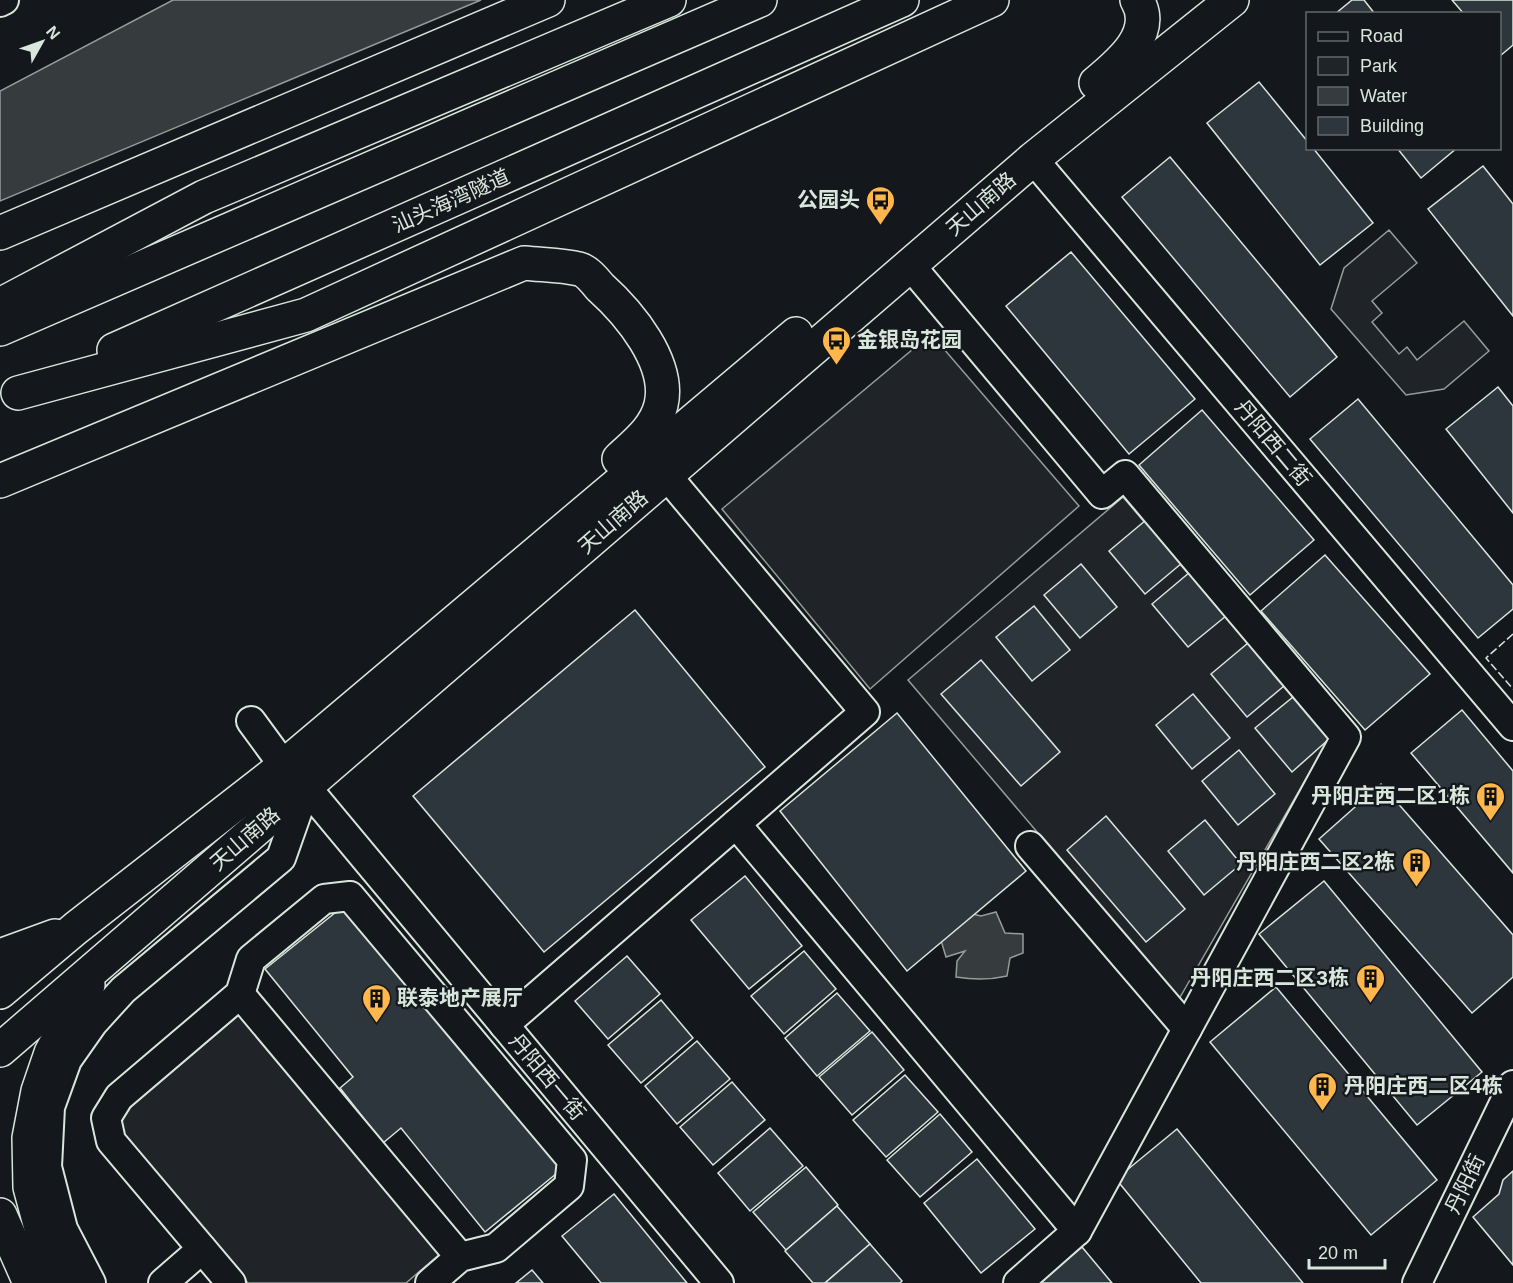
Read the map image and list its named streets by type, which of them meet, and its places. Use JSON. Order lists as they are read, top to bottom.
{
  "streets": {
    "main road": ["汕头海湾隧道", "天山南路"],
    "street": ["丹阳西二街", "丹阳西一街", "丹阳街"]
  },
  "crossings": [
    ["天山南路", "丹阳西二街"],
    ["天山南路", "丹阳西一街"]
  ],
  "places": {
    "bus stop": ["公园头", "金银岛花园"],
    "building": [
      "丹阳庄西二区1栋",
      "丹阳庄西二区2栋",
      "丹阳庄西二区3栋",
      "联泰地产展厅",
      "丹阳庄西二区4栋"
    ]
  },
  "legend": [
    "Road",
    "Park",
    "Water",
    "Building"
  ],
  "scale_bar": "20 m",
  "north": "top right"
}
